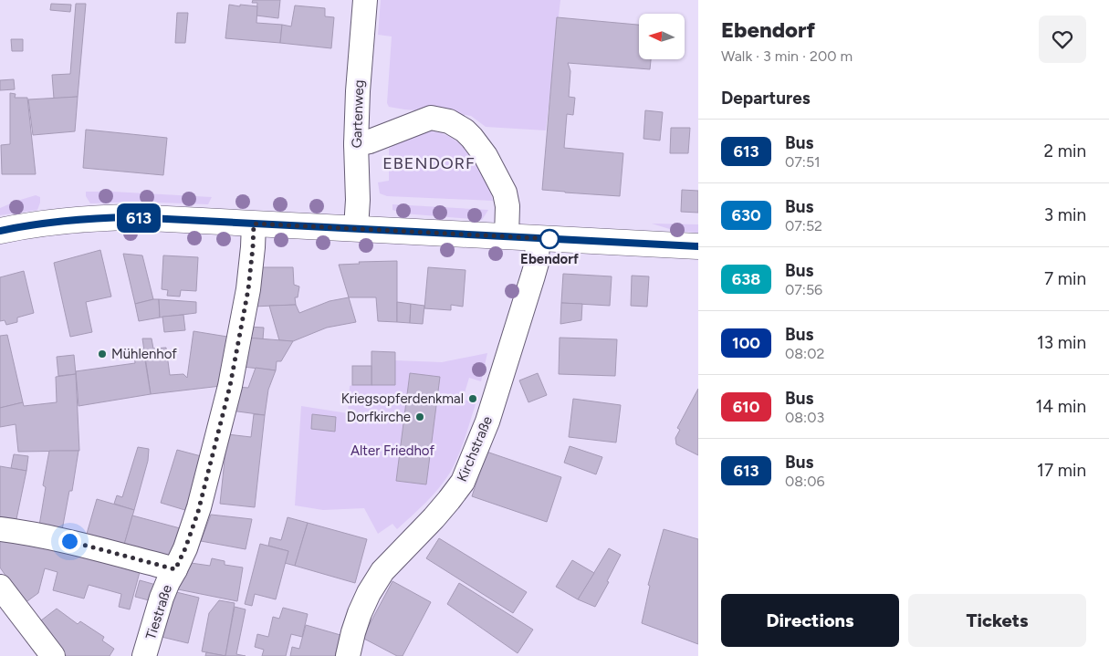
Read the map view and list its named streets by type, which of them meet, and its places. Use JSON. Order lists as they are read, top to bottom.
{
  "streets": {
    "street": ["Gartenweg", "Kirchstraße", "Tiestraße"]
  },
  "districts": ["EBENDORF"],
  "parks": ["Alter Friedhof"],
  "places": [
    "Ebendorf",
    "Mühlenhof",
    "Kriegsopferdenkmal",
    "Dorfkirche"
  ],
  "lines": ["bus line 613"],
  "north": "left",
  "page": {
    "on_map": "613",
    "heading": [
      ["Ebendorf", "Walk · 3 min · 200 m"],
      "Departures"
    ],
    "list": [
      {
        "mark": "613",
        "name": "Bus",
        "note": "07:51",
        "value": "2 min"
      },
      {
        "mark": "630",
        "name": "Bus",
        "note": "07:52",
        "value": "3 min"
      },
      {
        "mark": "638",
        "name": "Bus",
        "note": "07:56",
        "value": "7 min"
      },
      {
        "mark": "100",
        "name": "Bus",
        "note": "08:02",
        "value": "13 min"
      },
      {
        "mark": "610",
        "name": "Bus",
        "note": "08:03",
        "value": "14 min"
      },
      {
        "mark": "613",
        "name": "Bus",
        "note": "08:06",
        "value": "17 min"
      }
    ],
    "buttons": ["Directions", "Tickets"]
  }
}
